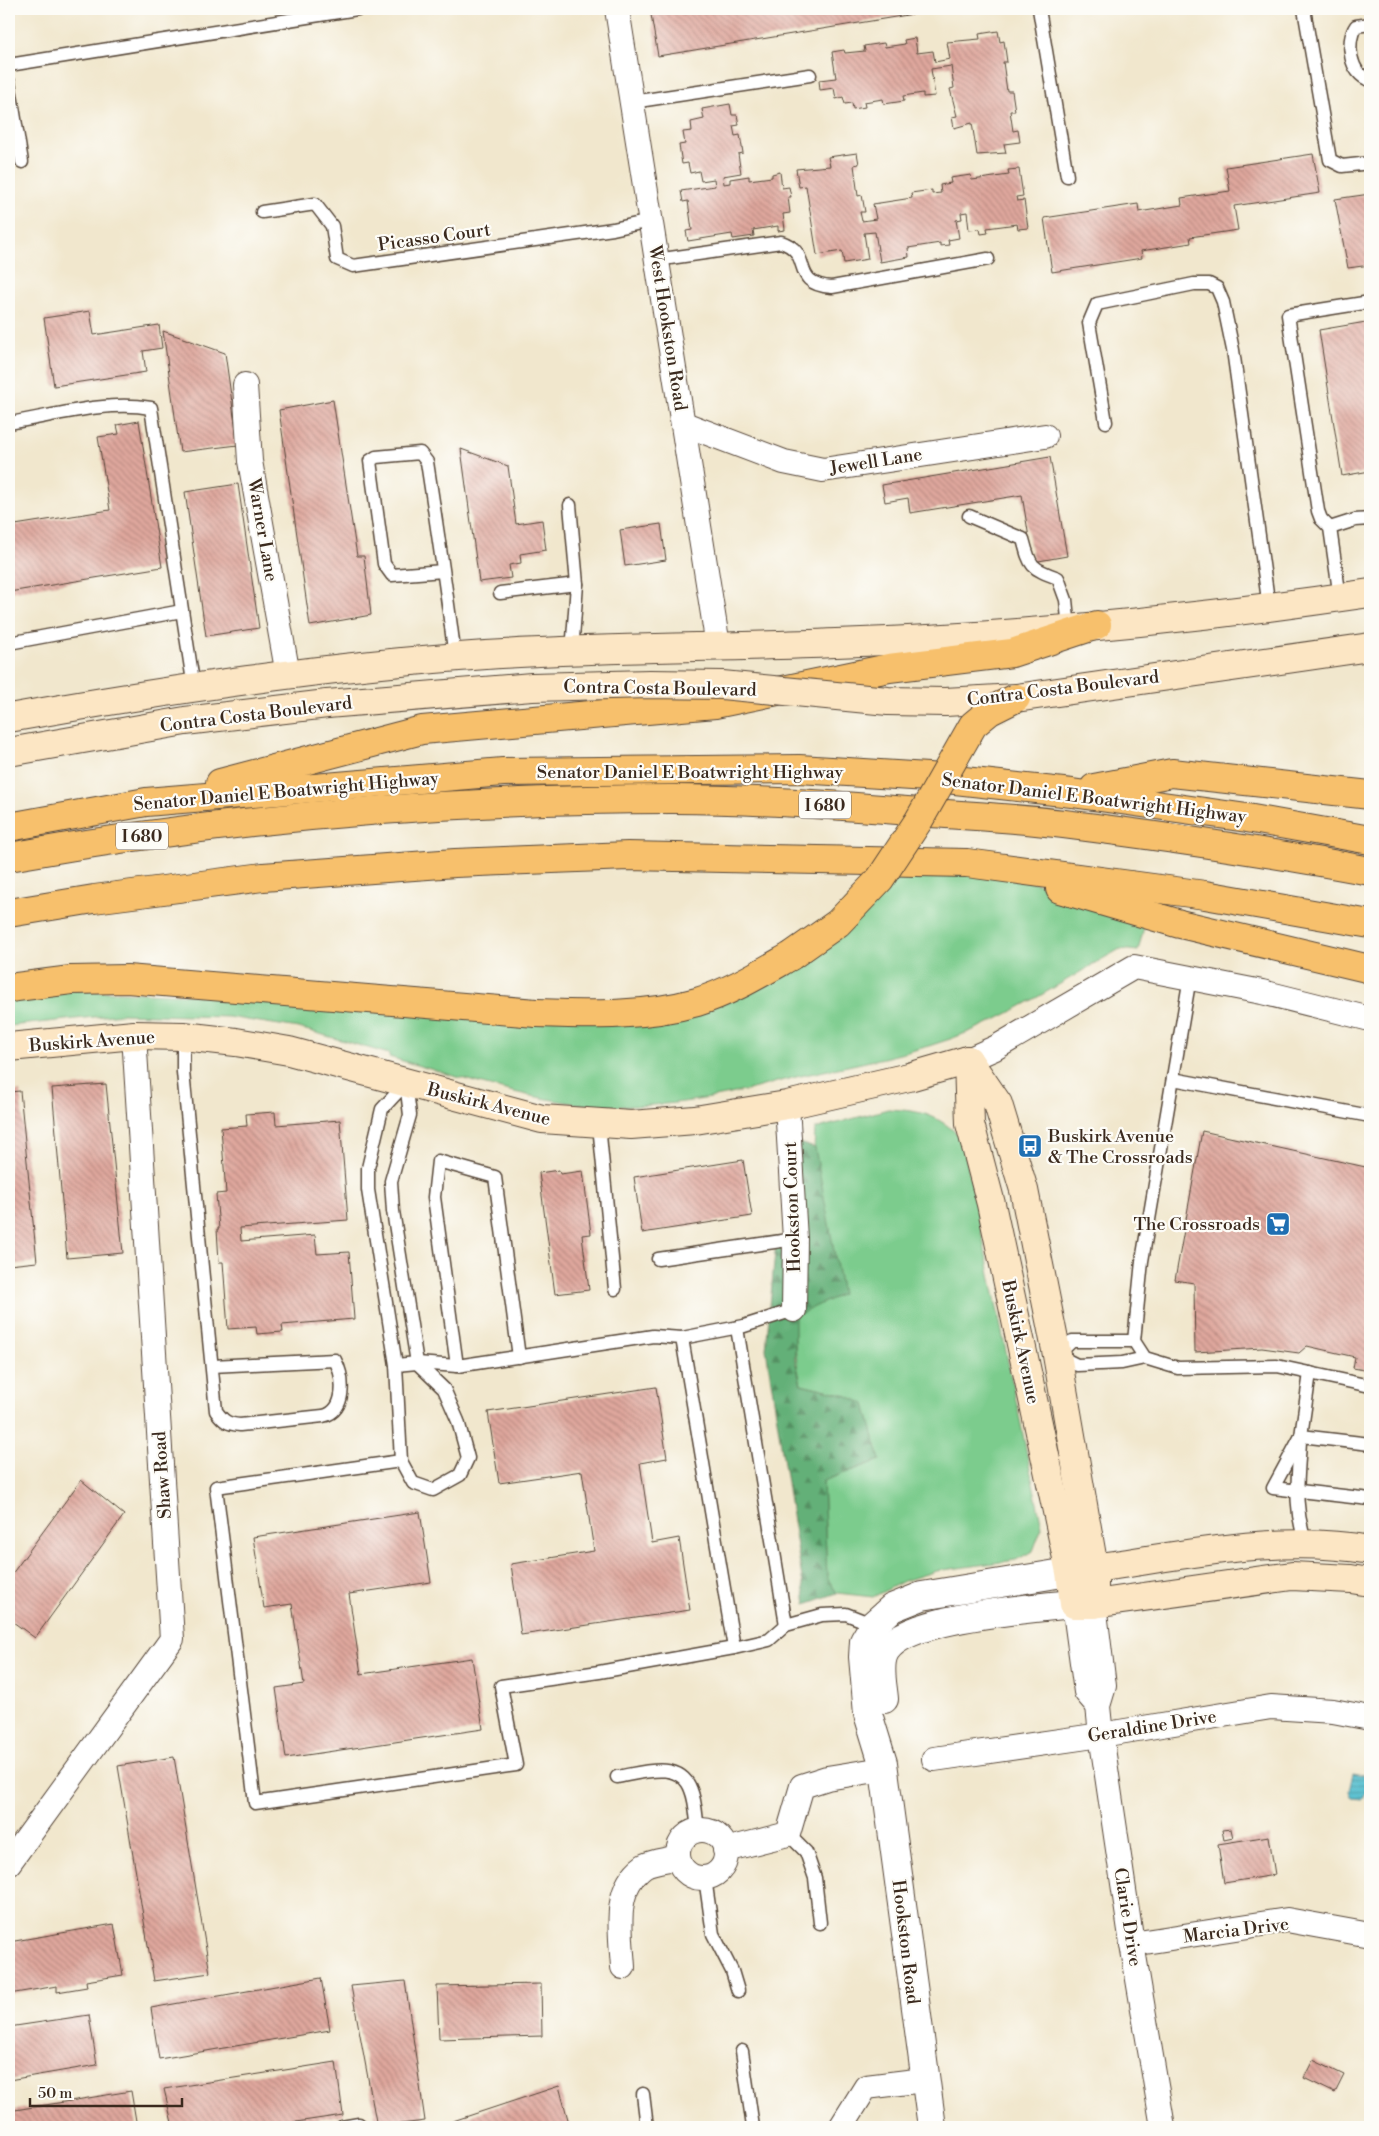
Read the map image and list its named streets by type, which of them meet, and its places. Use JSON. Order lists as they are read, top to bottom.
{
  "streets": {
    "highway": ["Senator Daniel E Boatwright Highway", "I 680"],
    "main road": ["Contra Costa Boulevard", "Buskirk Avenue"],
    "street": [
      "West Hookston Road",
      "Jewell Lane",
      "Warner Lane",
      "Hookston Court",
      "Shaw Road",
      "Geraldine Drive",
      "Clarie Drive",
      "Marcia Drive",
      "Hookston Road"
    ],
    "lane": ["Picasso Court"]
  },
  "crossings": [
    ["Picasso Court", "West Hookston Road"],
    ["West Hookston Road", "Jewell Lane"],
    ["West Hookston Road", "Contra Costa Boulevard"],
    ["Warner Lane", "Contra Costa Boulevard"],
    ["Buskirk Avenue", "Hookston Court"],
    ["Buskirk Avenue", "Shaw Road"],
    ["Buskirk Avenue", "Clarie Drive"],
    ["Buskirk Avenue", "Hookston Road"],
    ["Geraldine Drive", "Clarie Drive"],
    ["Clarie Drive", "Marcia Drive"]
  ],
  "places": {
    "bus stop": ["Buskirk Avenue & The Crossroads"],
    "supermarket": ["The Crossroads"]
  },
  "scale_bar": "50 m"
}
